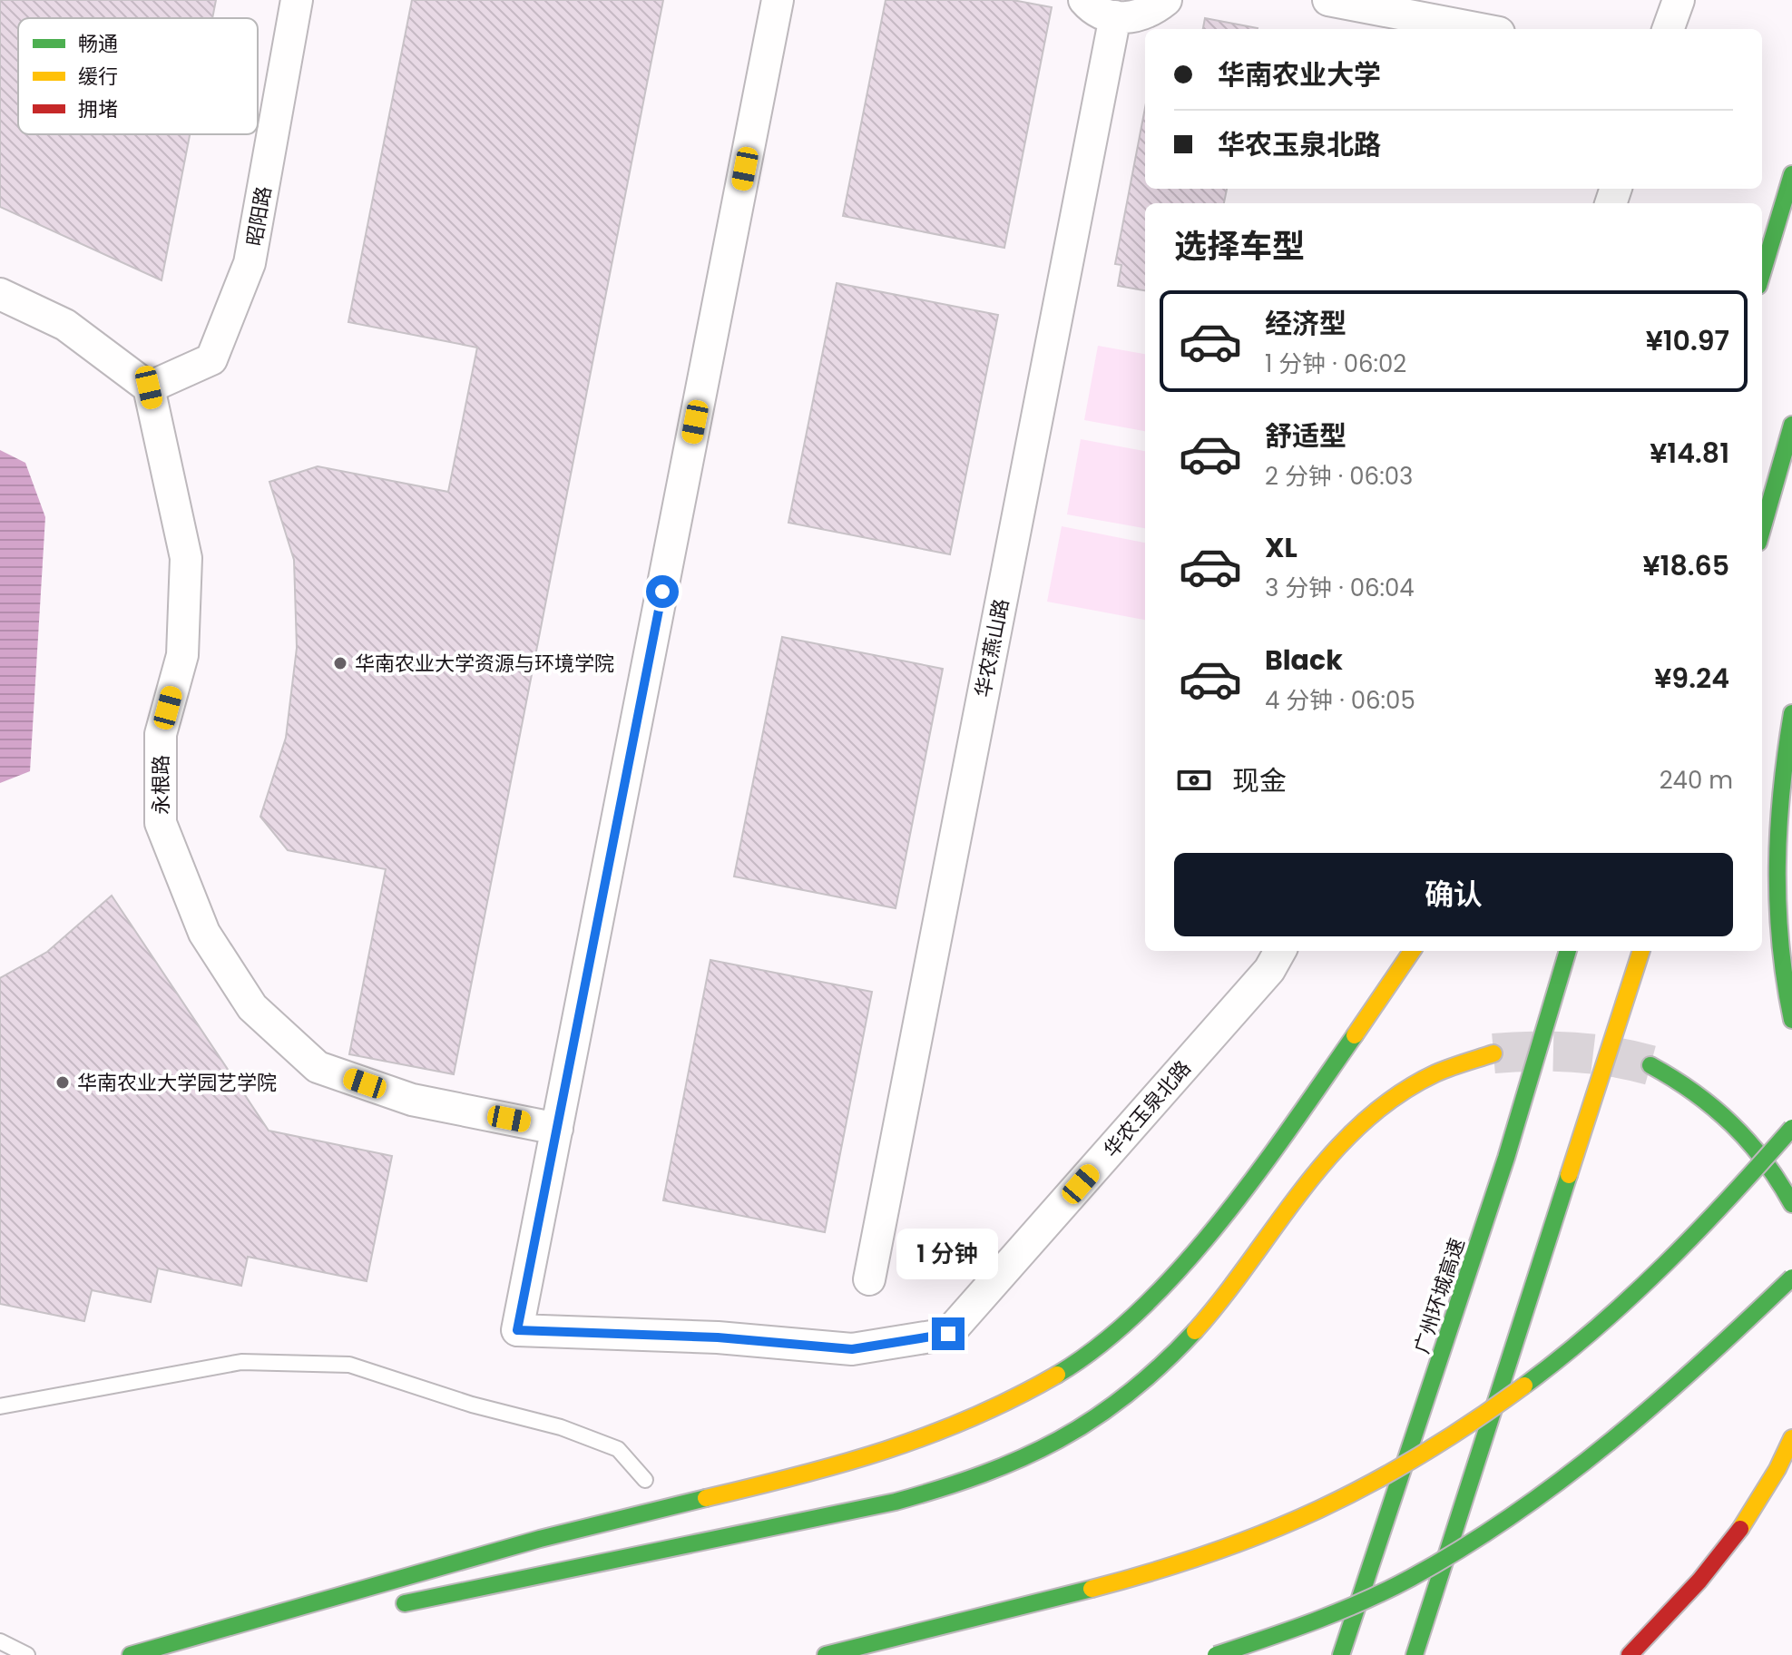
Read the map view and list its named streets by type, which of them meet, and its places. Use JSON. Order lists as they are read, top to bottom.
{
  "streets": {
    "highway": ["广州环城高速"],
    "street": [
      "昭阳路",
      "华农燕山路",
      "永根路",
      "华农玉泉北路"
    ]
  },
  "crossings": [
    ["昭阳路", "永根路"],
    ["永根路", "华农玉泉北路"]
  ],
  "places": ["华南农业大学资源与环境学院", "华南农业大学园艺学院"],
  "legend": ["畅通", "缓行", "拥堵"],
  "page": {
    "banner": ["华南农业大学", "华农玉泉北路"],
    "heading": "选择车型",
    "list": [
      {
        "name": "经济型",
        "note": "1 分钟 · 06:02",
        "value": "¥10.97"
      },
      {
        "name": "舒适型",
        "note": "2 分钟 · 06:03",
        "value": "¥14.81"
      },
      {
        "name": "XL",
        "note": "3 分钟 · 06:04",
        "value": "¥18.65"
      },
      {
        "name": "Black",
        "note": "4 分钟 · 06:05",
        "value": "¥9.24"
      }
    ],
    "pay": ["现金", "240 m"],
    "buttons": "确认",
    "bubble": "1 分钟"
  }
}
